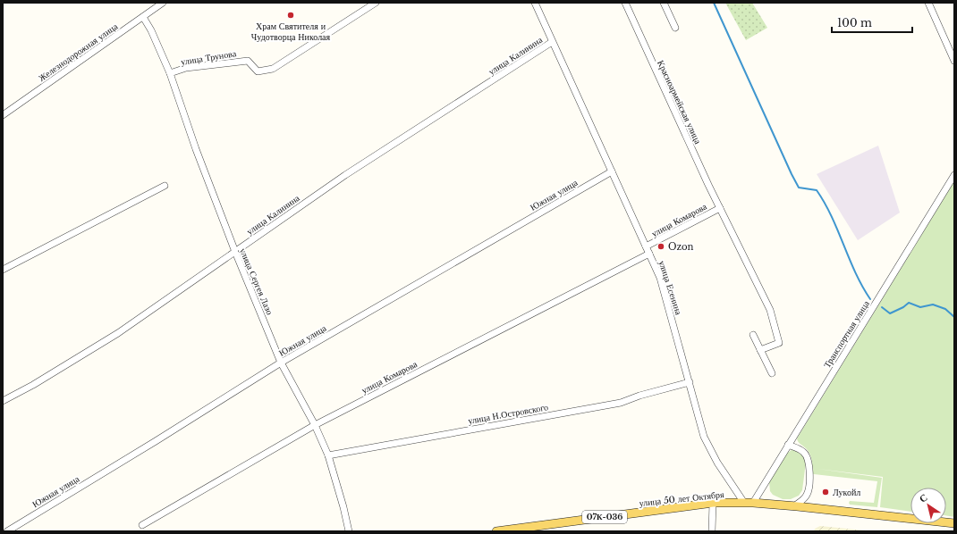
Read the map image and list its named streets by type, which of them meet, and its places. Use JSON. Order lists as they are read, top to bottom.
{
  "streets": {
    "main road": ["улица 50 лет Октября", "07К-036"],
    "street": [
      "Железнодорожная улица",
      "улица Калинина",
      "улица Трунова",
      "Красноармейская улица",
      "Южная улица",
      "улица Комарова",
      "улица Сергея Лазо",
      "улица Есенина",
      "Транспортная улица",
      "улица Н.Островского"
    ]
  },
  "crossings": [
    ["Железнодорожная улица", "улица Сергея Лазо"],
    ["улица Калинина", "улица Сергея Лазо"],
    ["улица Калинина", "улица Есенина"],
    ["улица Трунова", "улица Сергея Лазо"],
    ["Красноармейская улица", "улица Комарова"],
    ["Южная улица", "улица Сергея Лазо"],
    ["Южная улица", "улица Есенина"],
    ["улица Комарова", "улица Сергея Лазо"],
    ["улица Комарова", "улица Есенина"],
    ["улица Сергея Лазо", "улица Н.Островского"],
    ["улица Есенина", "улица Н.Островского"],
    ["улица Есенина", "улица 50 лет Октября"],
    ["Транспортная улица", "улица 50 лет Октября"]
  ],
  "places": ["Храм Святителя и Чудотворца Николая", "Ozon", "Лукойл"],
  "scale_bar": "100 m",
  "north": "top left"
}
